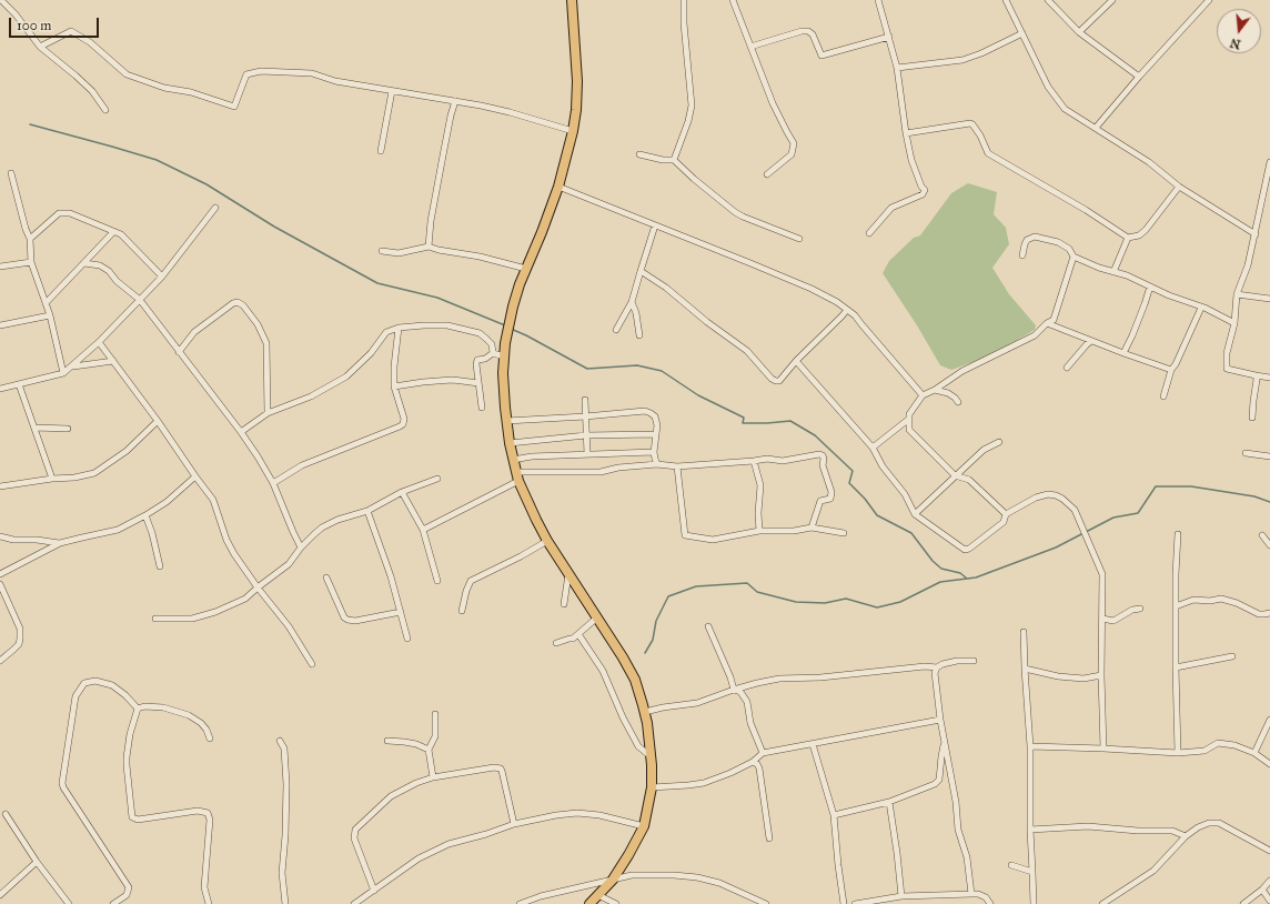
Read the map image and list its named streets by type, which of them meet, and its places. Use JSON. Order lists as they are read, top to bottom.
{
  "scale_bar": "100 m",
  "north": "bottom"
}
